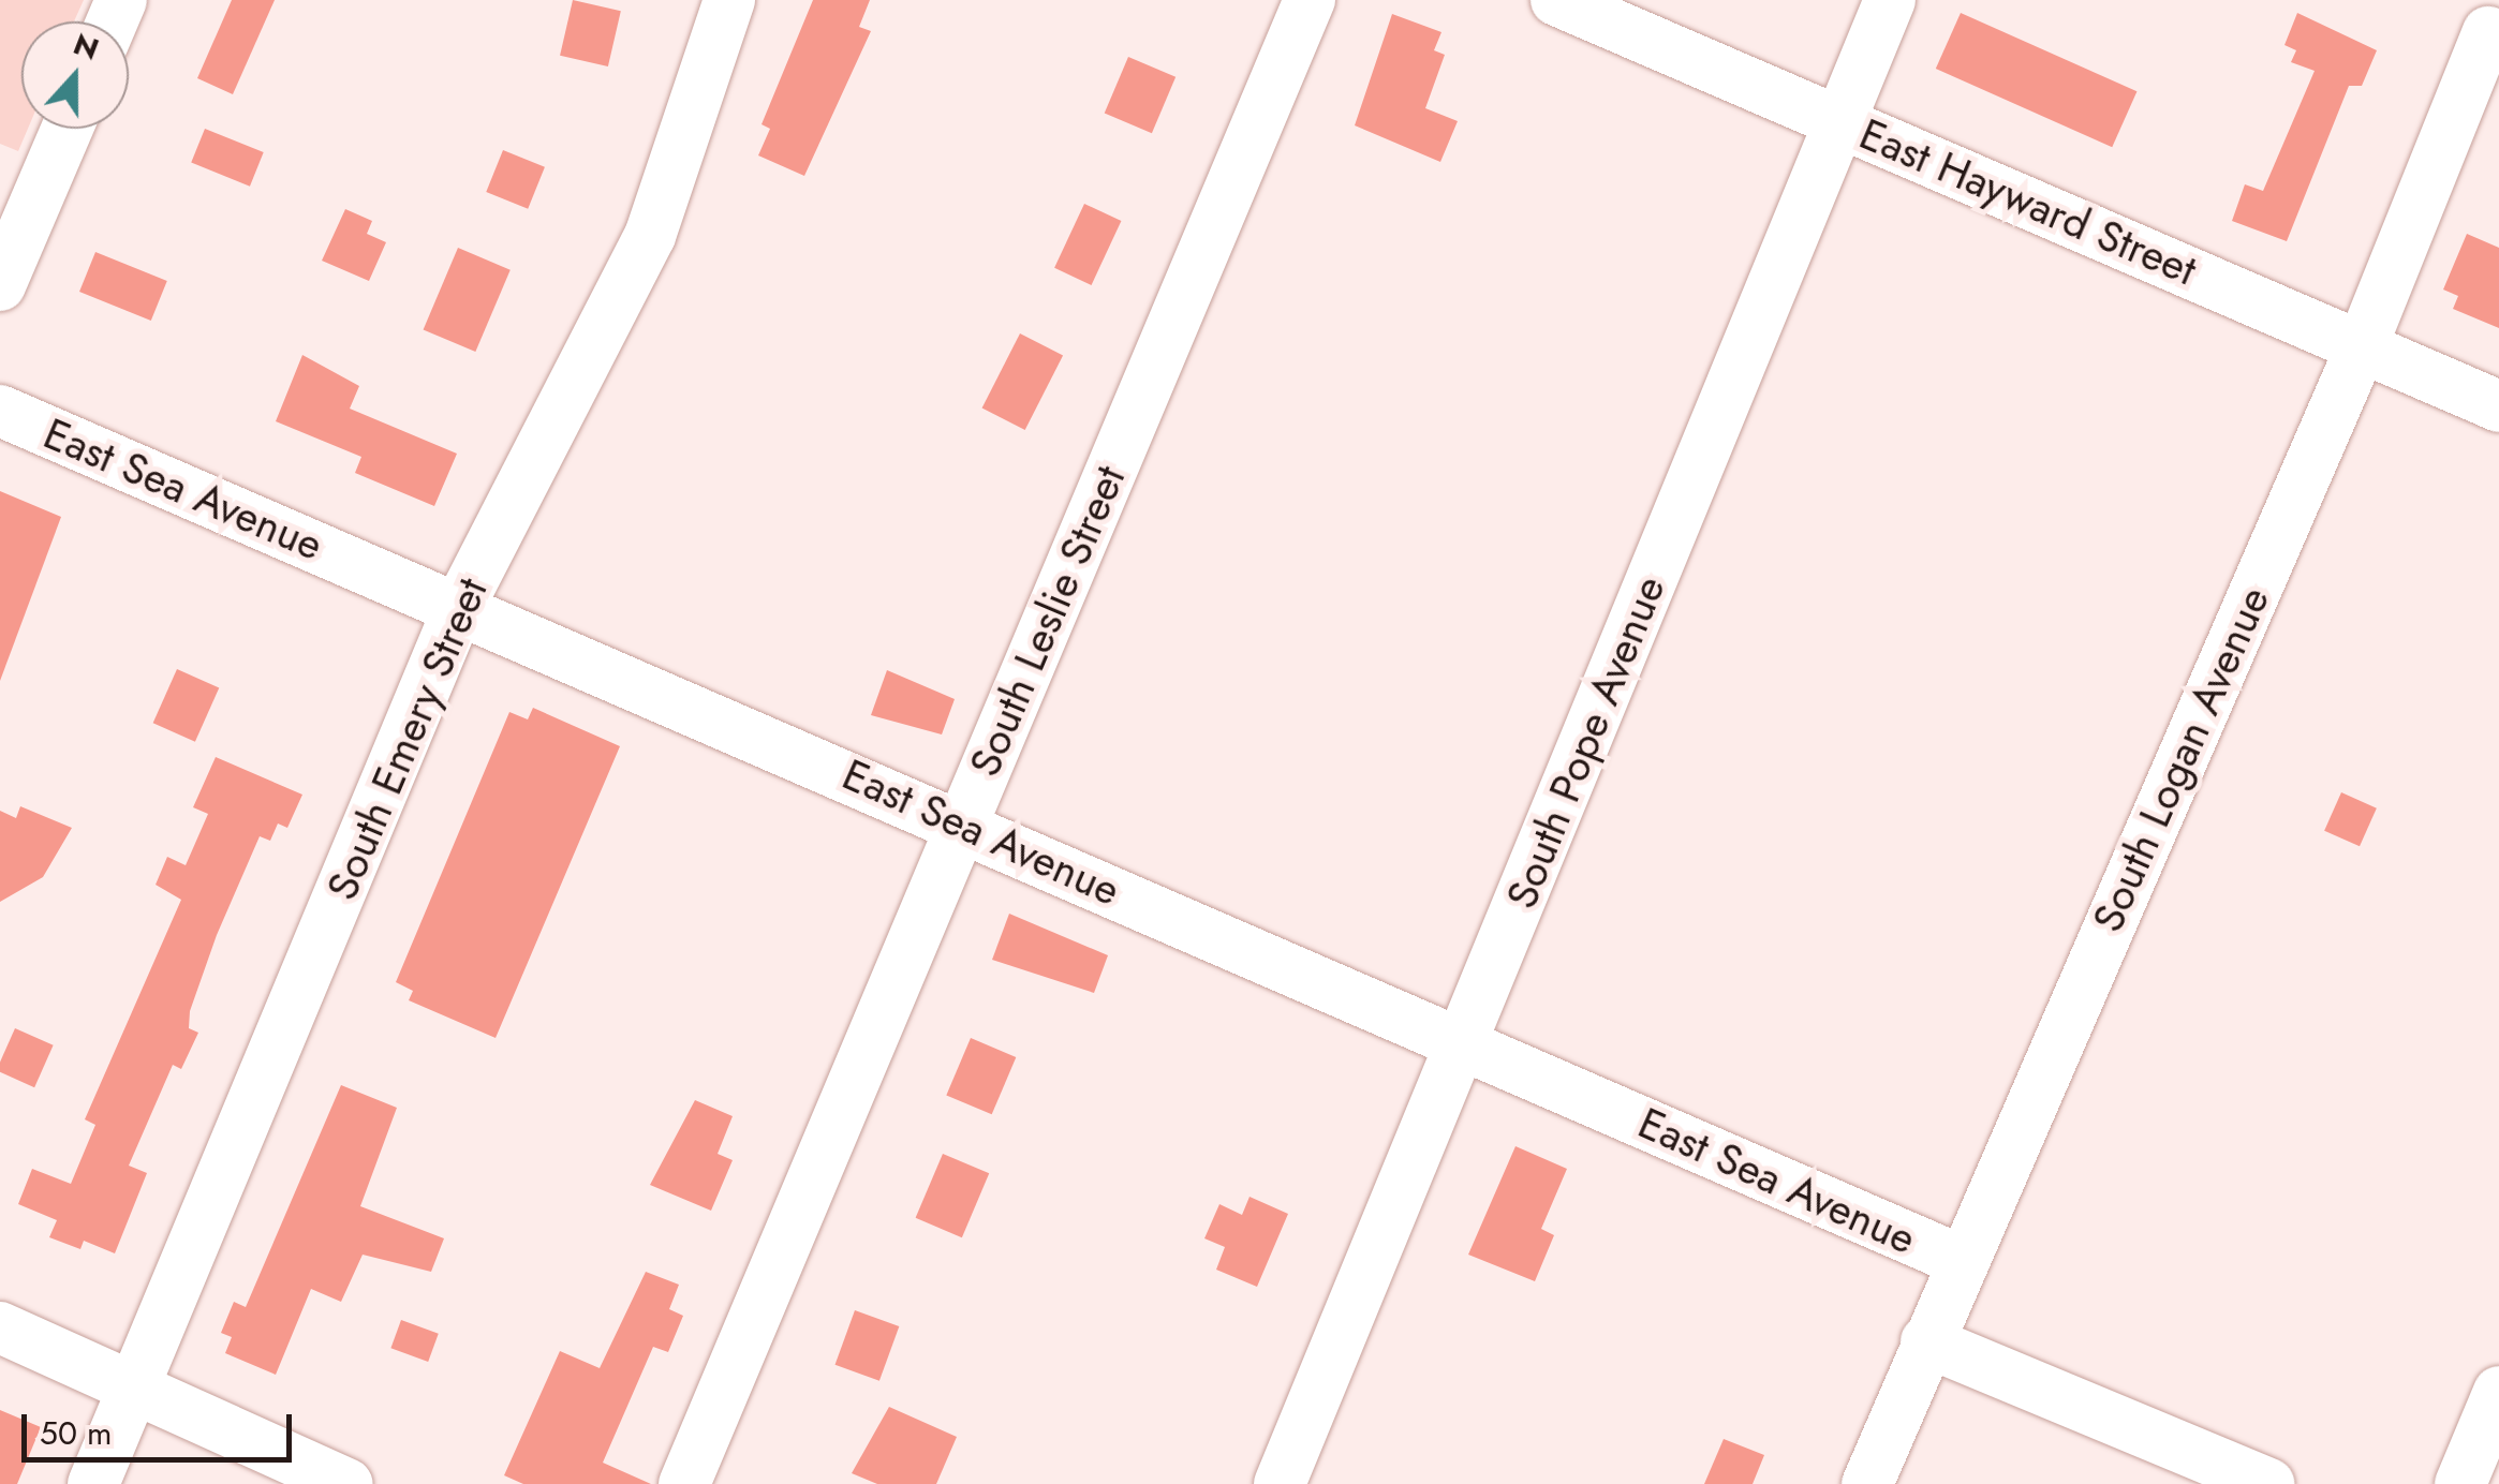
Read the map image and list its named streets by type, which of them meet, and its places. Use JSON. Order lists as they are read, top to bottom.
{
  "streets": {
    "street": [
      "East Hayward Street",
      "East Sea Avenue",
      "South Leslie Street",
      "South Emery Street",
      "South Pope Avenue",
      "South Logan Avenue"
    ]
  },
  "crossings": [
    ["East Hayward Street", "South Pope Avenue"],
    ["East Hayward Street", "South Logan Avenue"],
    ["East Sea Avenue", "South Leslie Street"],
    ["East Sea Avenue", "South Emery Street"],
    ["East Sea Avenue", "South Pope Avenue"],
    ["East Sea Avenue", "South Logan Avenue"]
  ],
  "scale_bar": "50 m",
  "north": "top"
}
